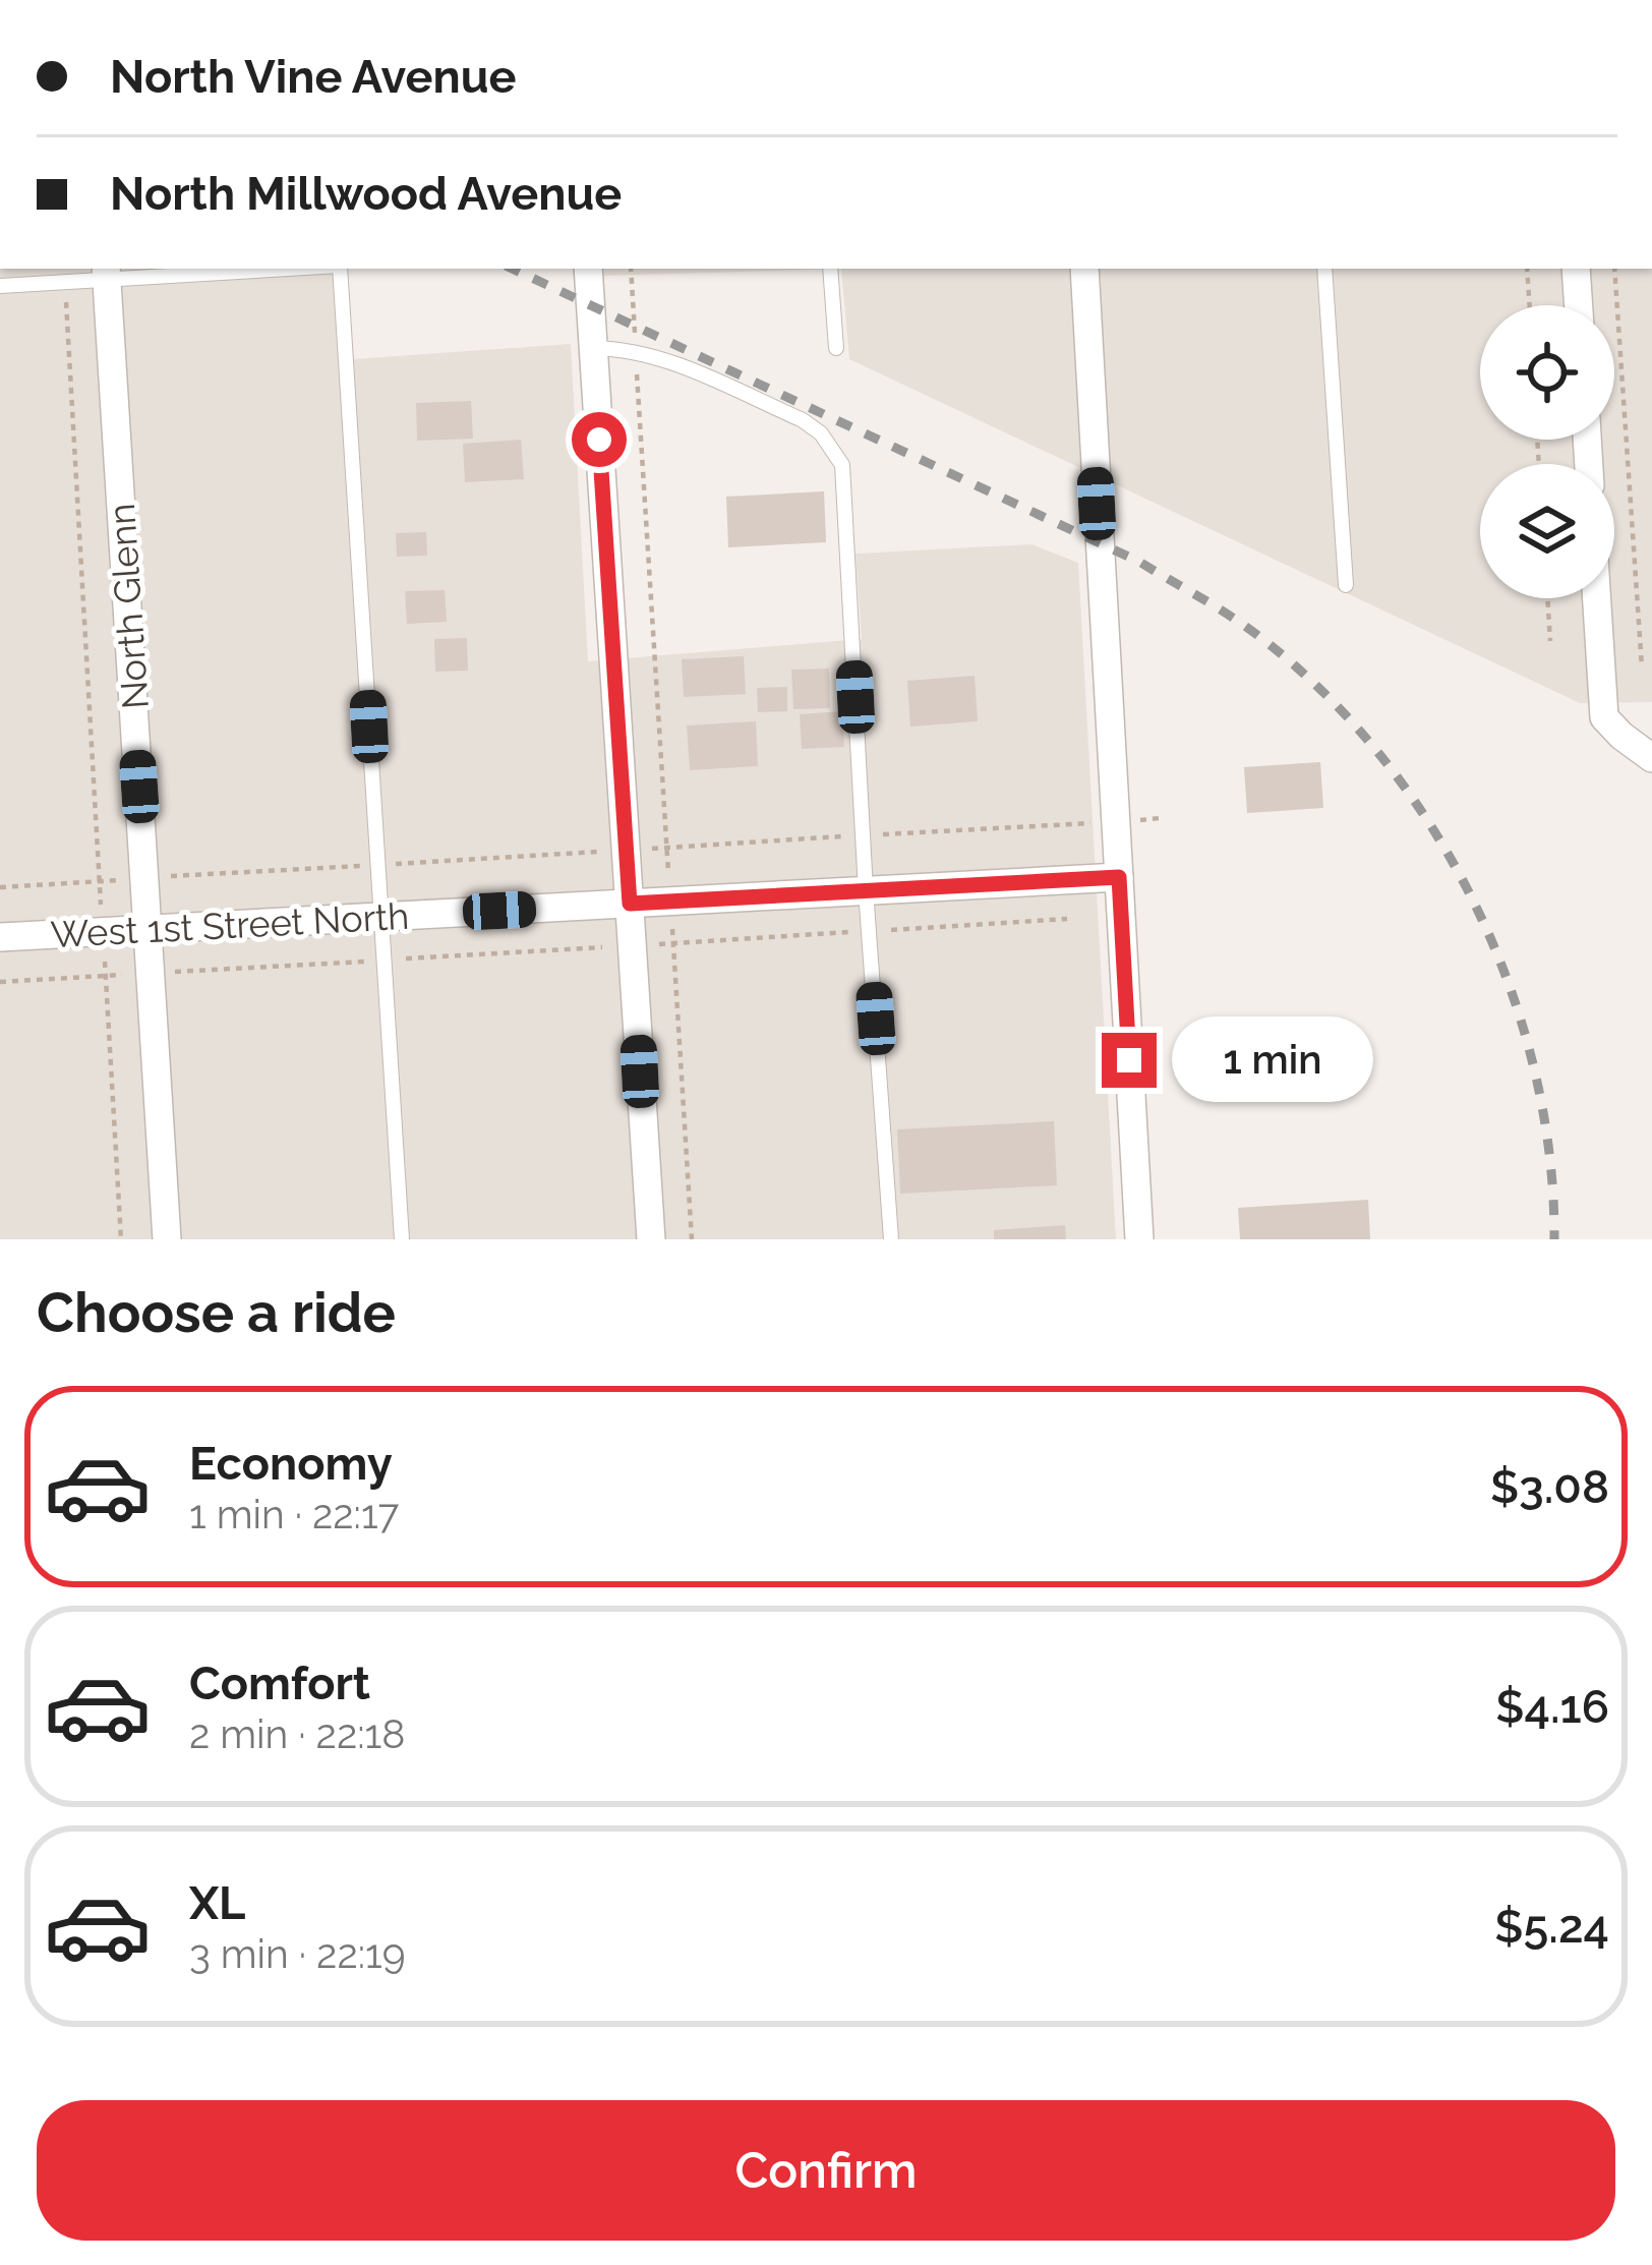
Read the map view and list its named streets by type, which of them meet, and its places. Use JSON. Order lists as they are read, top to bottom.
{
  "streets": {
    "street": ["North Glenn", "West 1st Street North"]
  },
  "crossings": [
    ["North Glenn", "West 1st Street North"]
  ],
  "page": {
    "banner": ["North Vine Avenue", "North Millwood Avenue"],
    "bubble": "1 min",
    "heading": "Choose a ride",
    "list": [
      {
        "name": "Economy",
        "note": "1 min · 22:17",
        "value": "$3.08"
      },
      {
        "name": "Comfort",
        "note": "2 min · 22:18",
        "value": "$4.16"
      },
      {
        "name": "XL",
        "note": "3 min · 22:19",
        "value": "$5.24"
      }
    ],
    "buttons": "Confirm"
  }
}
